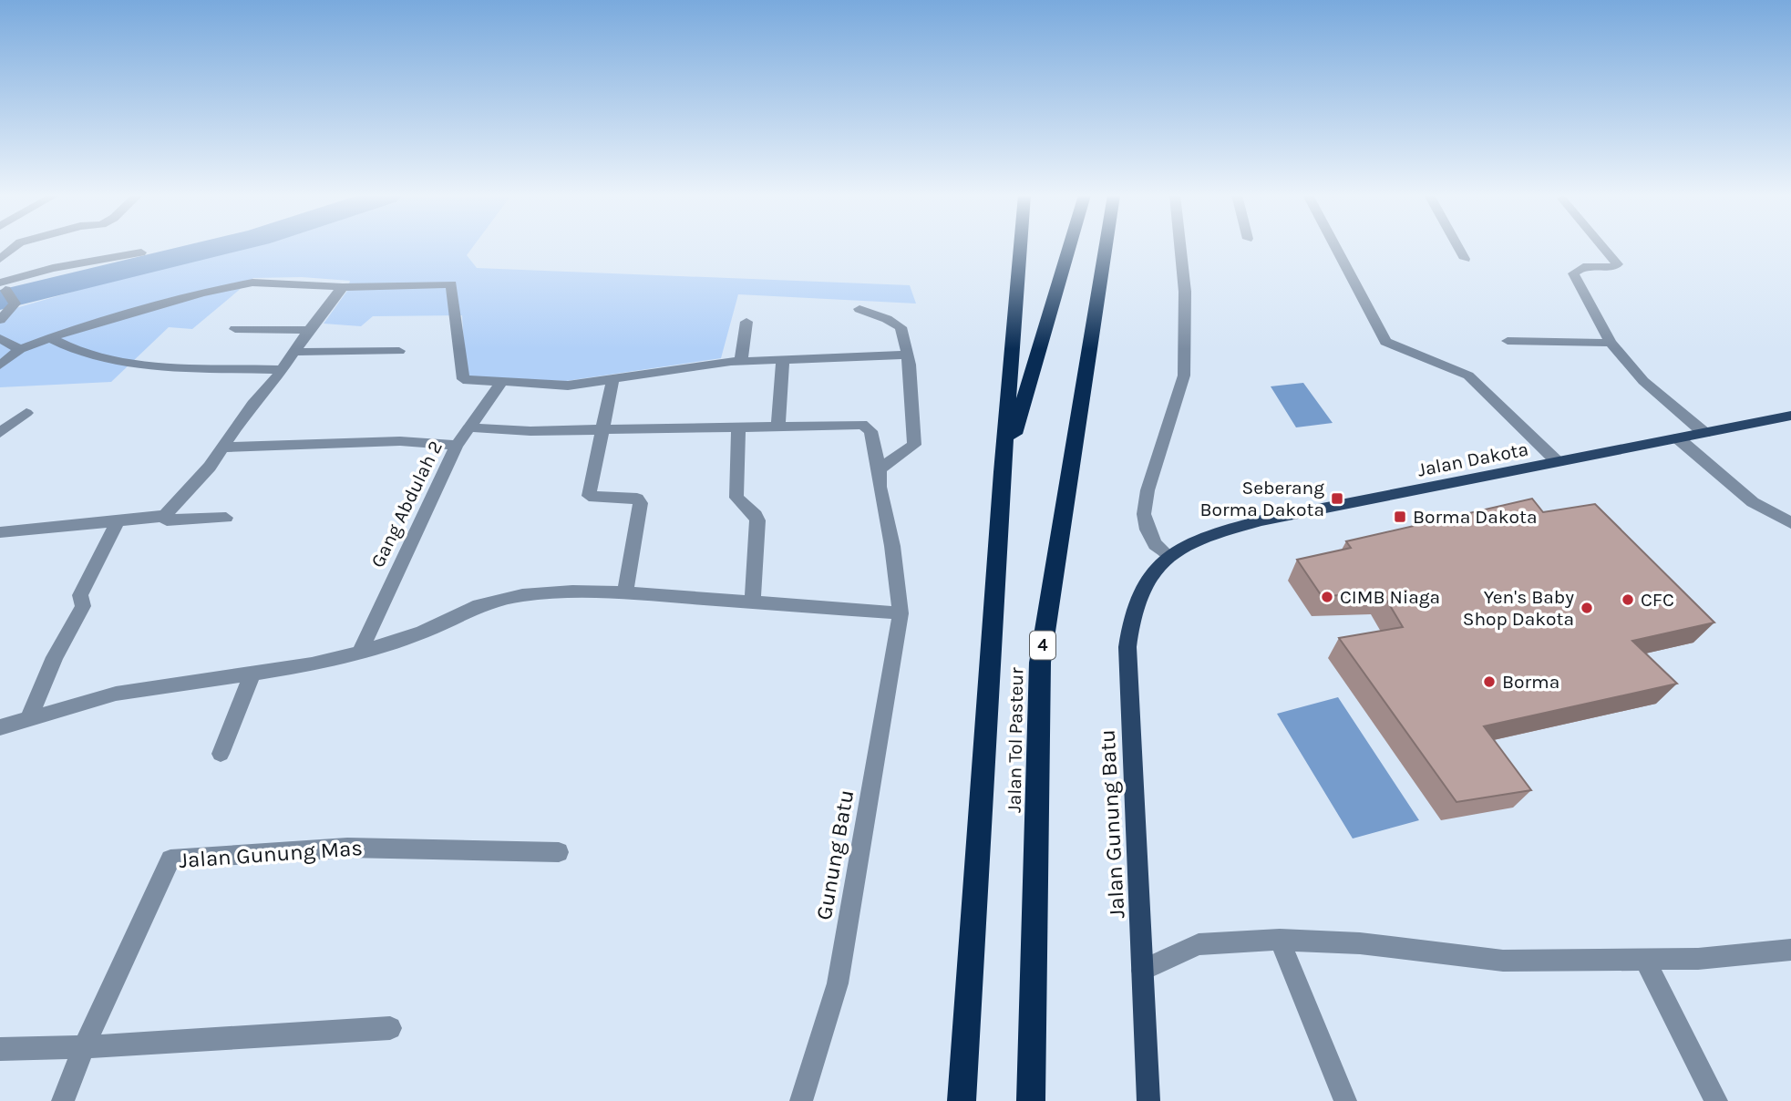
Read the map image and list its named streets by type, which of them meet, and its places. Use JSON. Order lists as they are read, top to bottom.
{
  "streets": {
    "highway": ["4", "Jalan Tol Pasteur"],
    "main road": ["Jalan Dakota", "Jalan Gunung Batu"],
    "street": ["Gang Abdulah 2", "Jalan Gunung Mas", "Gunung Batu"]
  },
  "crossings": [
    ["Jalan Dakota", "Jalan Gunung Batu"],
    ["Gang Abdulah 2", "Gunung Batu"]
  ],
  "places": {
    "transit": ["Seberang Borma Dakota", "Borma Dakota"],
    "other": [
      "CIMB Niaga",
      "CFC",
      "Yen's Baby Shop Dakota",
      "Borma"
    ]
  }
}
